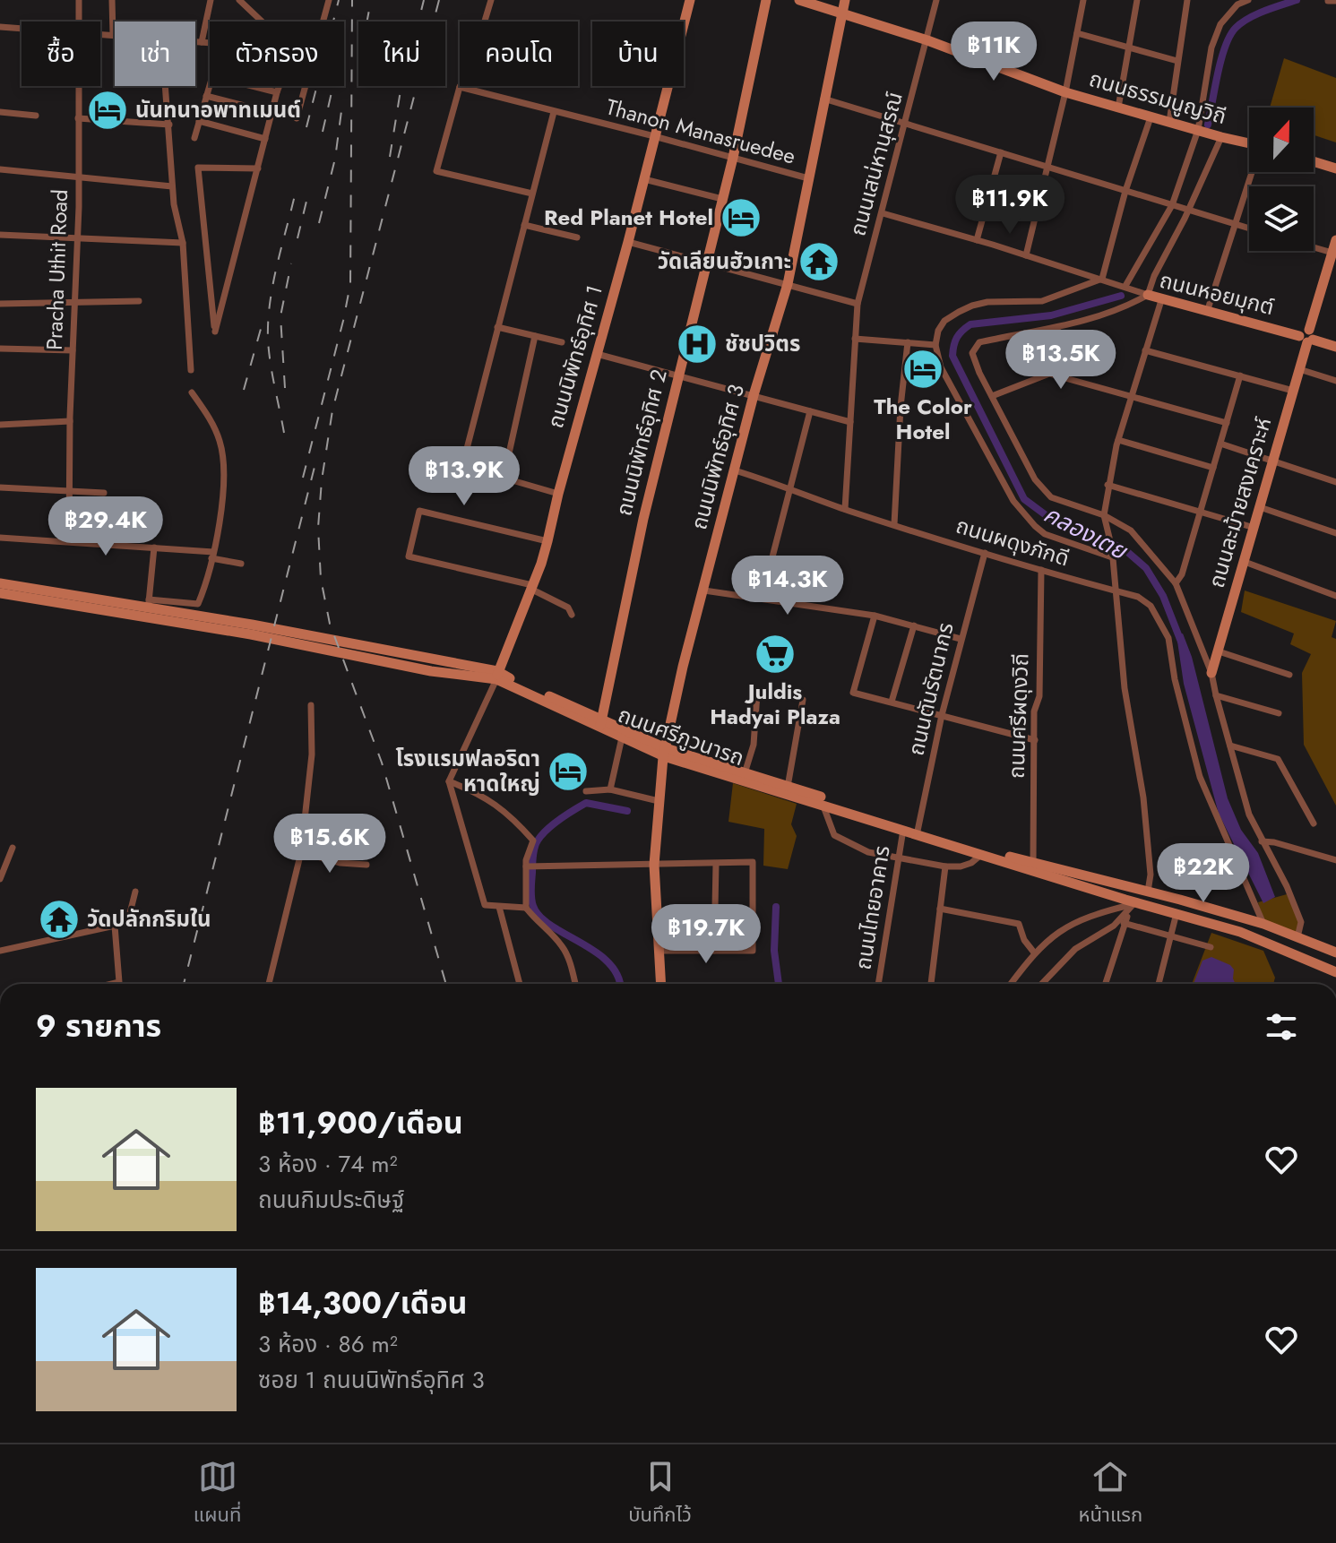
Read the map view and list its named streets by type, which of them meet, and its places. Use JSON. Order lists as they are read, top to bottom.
{
  "streets": {
    "street": [
      "ถนนธรรมนูญวิถี",
      "Thanon Manasruedee",
      "ถนนเสน่หานุสรณ์",
      "Pracha Uthit Road",
      "ถนนหอยมุกต์",
      "ถนนนิพัทธ์อุทิศ 1",
      "ถนนนิพัทธ์อุทิศ 2",
      "ถนนนิพัทธ์อุทิศ 3",
      "ถนนละม้ายสงเคราะห์",
      "ถนนผดุงภักดี",
      "ถนนตันรัตนากร",
      "ถนนศรีผดุงวิถี",
      "ถนนศรีภูวนารถ",
      "ถนนไทยอาคาร"
    ]
  },
  "crossings": [
    ["ถนนธรรมนูญวิถี", "ถนนเสน่หานุสรณ์"],
    ["ถนนธรรมนูญวิถี", "ถนนนิพัทธ์อุทิศ 3"],
    ["Thanon Manasruedee", "ถนนนิพัทธ์อุทิศ 1"],
    ["Thanon Manasruedee", "ถนนนิพัทธ์อุทิศ 2"],
    ["Thanon Manasruedee", "ถนนนิพัทธ์อุทิศ 3"],
    ["ถนนเสน่หานุสรณ์", "ถนนผดุงภักดี"],
    ["ถนนหอยมุกต์", "ถนนละม้ายสงเคราะห์"],
    ["ถนนนิพัทธ์อุทิศ 1", "ถนนศรีภูวนารถ"],
    ["ถนนนิพัทธ์อุทิศ 2", "ถนนศรีภูวนารถ"],
    ["ถนนนิพัทธ์อุทิศ 3", "ถนนผดุงภักดี"],
    ["ถนนนิพัทธ์อุทิศ 3", "ถนนศรีภูวนารถ"],
    ["ถนนละม้ายสงเคราะห์", "ถนนศรีภูวนารถ"],
    ["ถนนผดุงภักดี", "ถนนตันรัตนากร"],
    ["ถนนผดุงภักดี", "ถนนศรีผดุงวิถี"],
    ["ถนนผดุงภักดี", "ถนนศรีภูวนารถ"],
    ["ถนนตันรัตนากร", "ถนนศรีภูวนารถ"],
    ["ถนนศรีผดุงวิถี", "ถนนศรีภูวนารถ"],
    ["ถนนศรีภูวนารถ", "ถนนไทยอาคาร"]
  ],
  "water": ["คลองเตย"],
  "places": {
    "hotel": [
      "นันทนาอพาทเมนต์",
      "Red Planet Hotel",
      "The Color Hotel",
      "โรงแรมฟลอริดา หาดใหญ่"
    ],
    "temple": ["วัดเลียนฮัวเกาะ", "วัดปลักกริมใน"],
    "hospital": ["ชัชปวิตร"],
    "supermarket": ["Juldis Hadyai Plaza"]
  },
  "north": "top",
  "page": {
    "price": [
      "฿11K",
      "฿11.9K",
      "฿13.5K",
      "฿13.9K",
      "฿29.4K",
      "฿14.3K",
      "฿15.6K",
      "฿22K",
      "฿19.7K"
    ],
    "chip": [
      "ซื้อ",
      "เช่า",
      "ตัวกรอง",
      "ใหม่",
      "คอนโด",
      "บ้าน"
    ],
    "heading": "9 รายการ",
    "list": [
      {
        "name": "฿11,900/เดือน",
        "note": "3 ห้อง · 74 m² · ถนนกิมประดิษฐ์"
      },
      {
        "name": "฿14,300/เดือน",
        "note": "3 ห้อง · 86 m² · ซอย 1 ถนนนิพัทธ์อุทิศ 3"
      }
    ],
    "tabs": ["แผนที่", "บันทึกไว้", "หน้าแรก"]
  }
}
